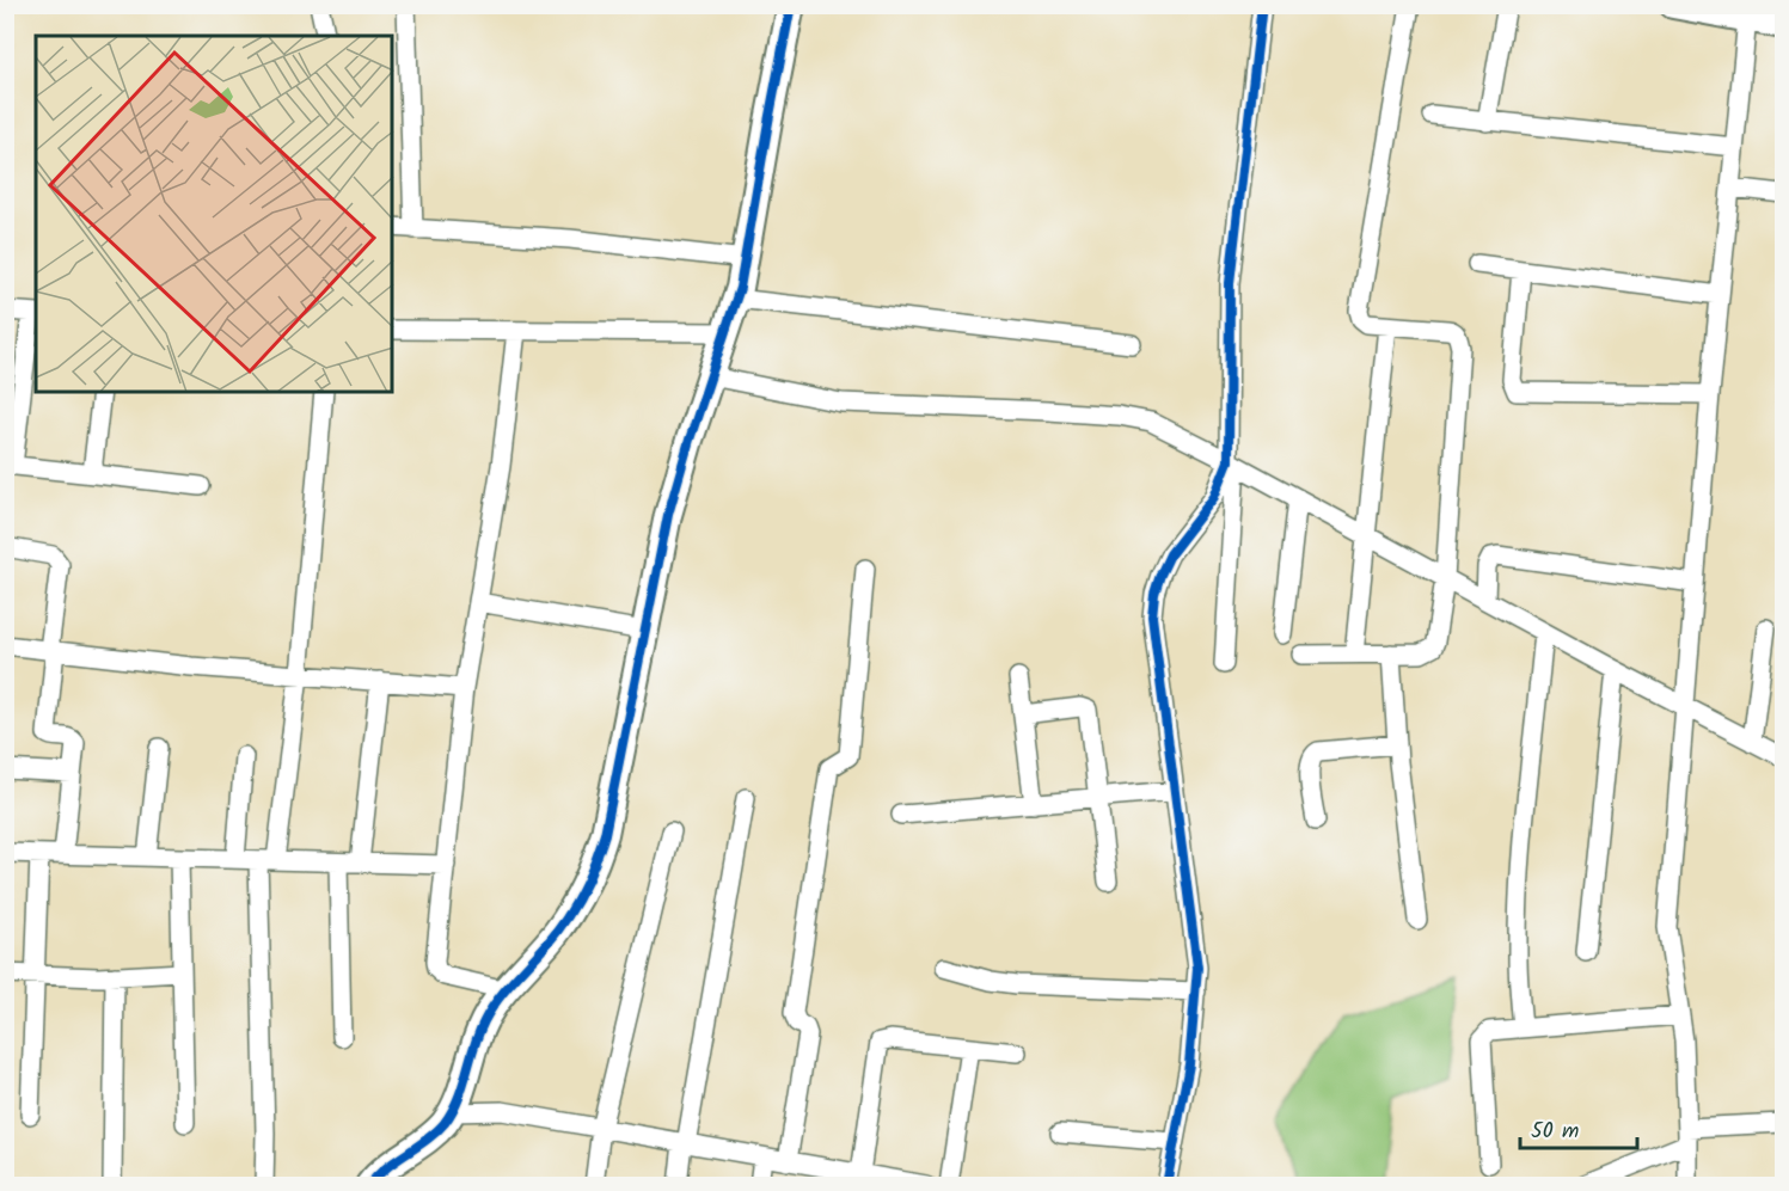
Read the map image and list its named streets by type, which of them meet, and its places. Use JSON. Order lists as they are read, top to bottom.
{
  "scale_bar": "50 m"
}
